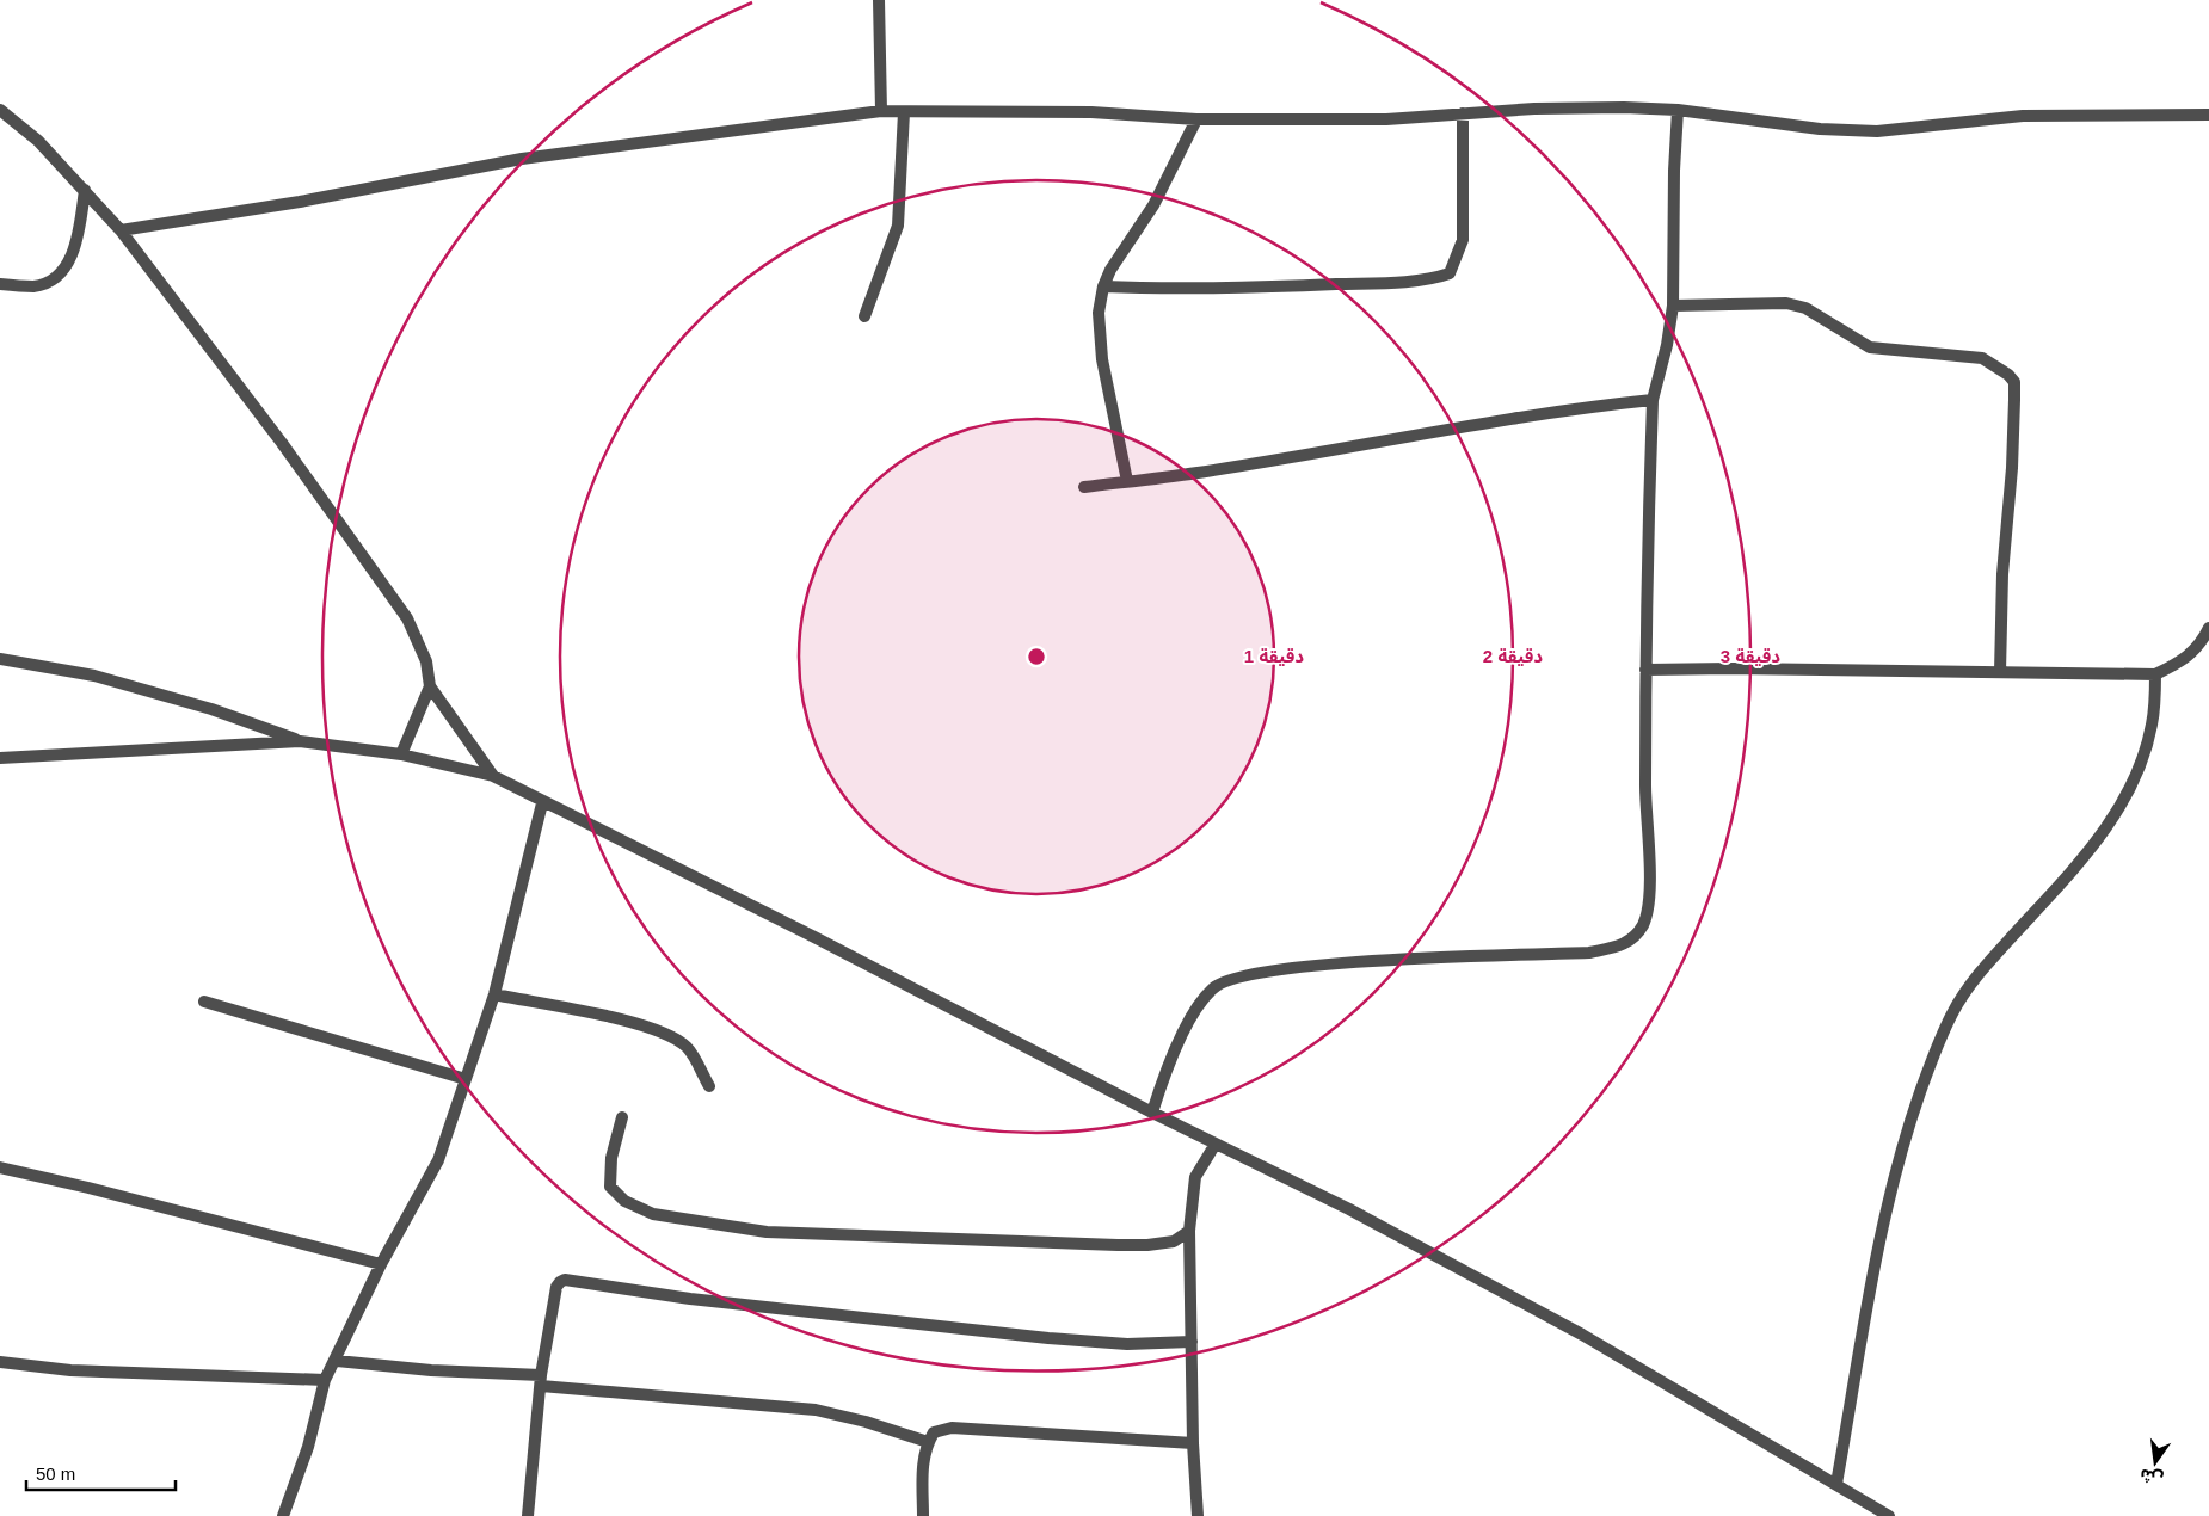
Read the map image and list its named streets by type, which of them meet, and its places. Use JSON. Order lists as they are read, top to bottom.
{
  "scale_bar": "50 m",
  "north": "bottom",
  "rings": ["1 دقيقة", "2 دقيقة", "3 دقيقة"]
}
